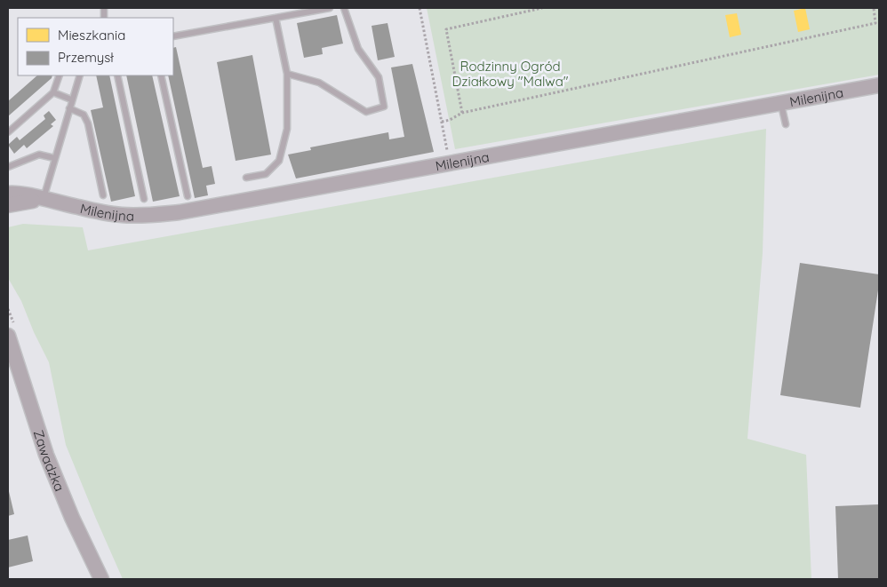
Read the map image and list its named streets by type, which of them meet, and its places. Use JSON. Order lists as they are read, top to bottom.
{
  "streets": {
    "street": ["Milenijna", "Zawadzka"]
  },
  "parks": ["Rodzinny Ogród Działkowy \"Malwa\""],
  "legend": ["Mieszkania", "Przemysł"]
}
